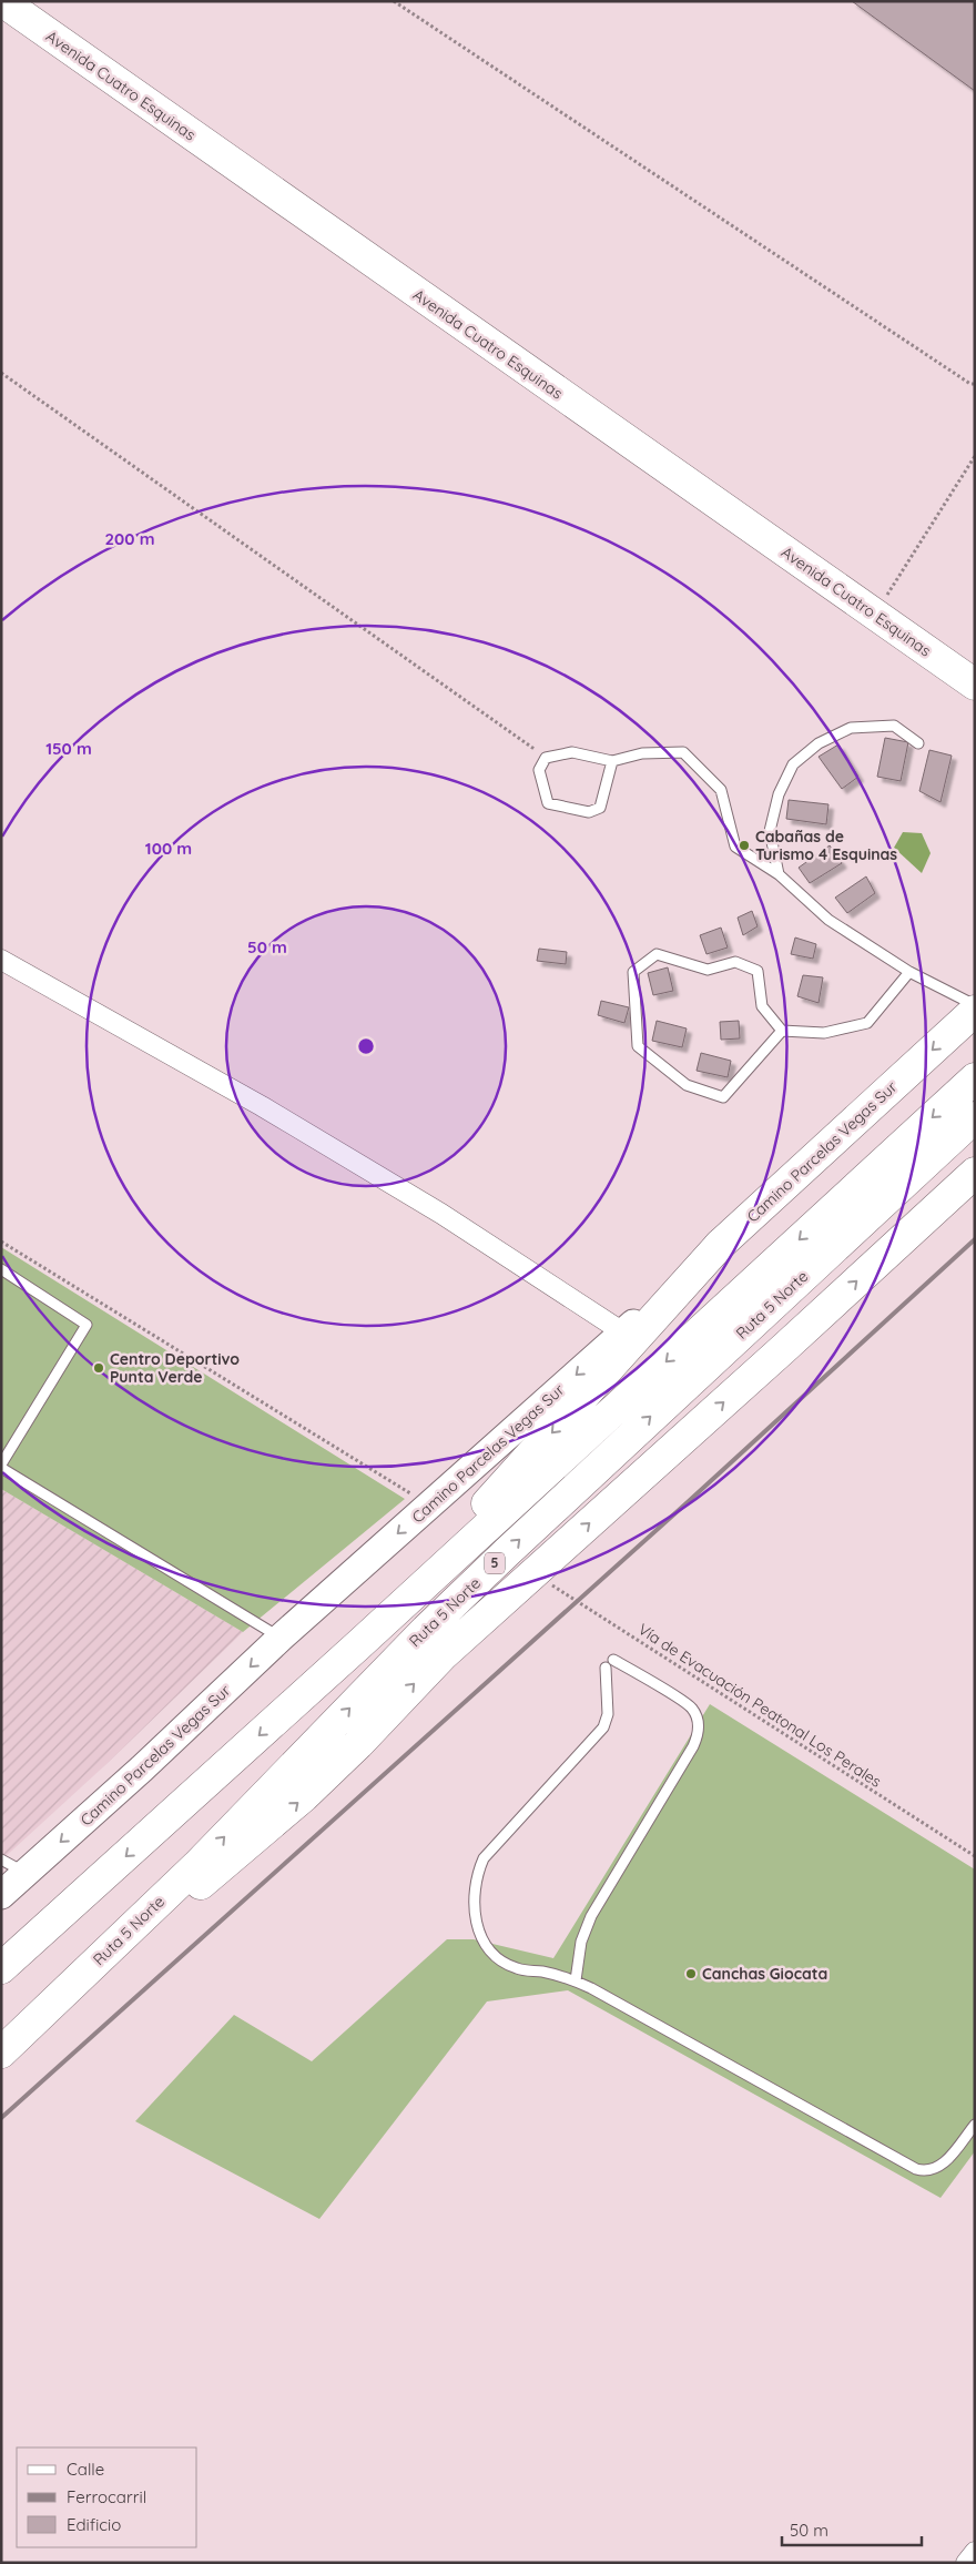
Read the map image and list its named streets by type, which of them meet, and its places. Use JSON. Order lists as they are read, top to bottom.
{
  "streets": {
    "main road": [
      "Avenida Cuatro Esquinas",
      "Camino Parcelas Vegas Sur",
      "Ruta 5 Norte",
      "5"
    ],
    "path": ["Vía de Evacuación Peatonal Los Perales"]
  },
  "one_way": ["Camino Parcelas Vegas Sur"],
  "places": ["Cabañas de Turismo 4 Esquinas", "Centro Deportivo Punta Verde", "Canchas Giocata"],
  "legend": ["Calle", "Ferrocarril", "Edificio"],
  "scale_bar": "50 m",
  "rings": [
    "200 m",
    "150 m",
    "100 m",
    "50 m"
  ]
}
